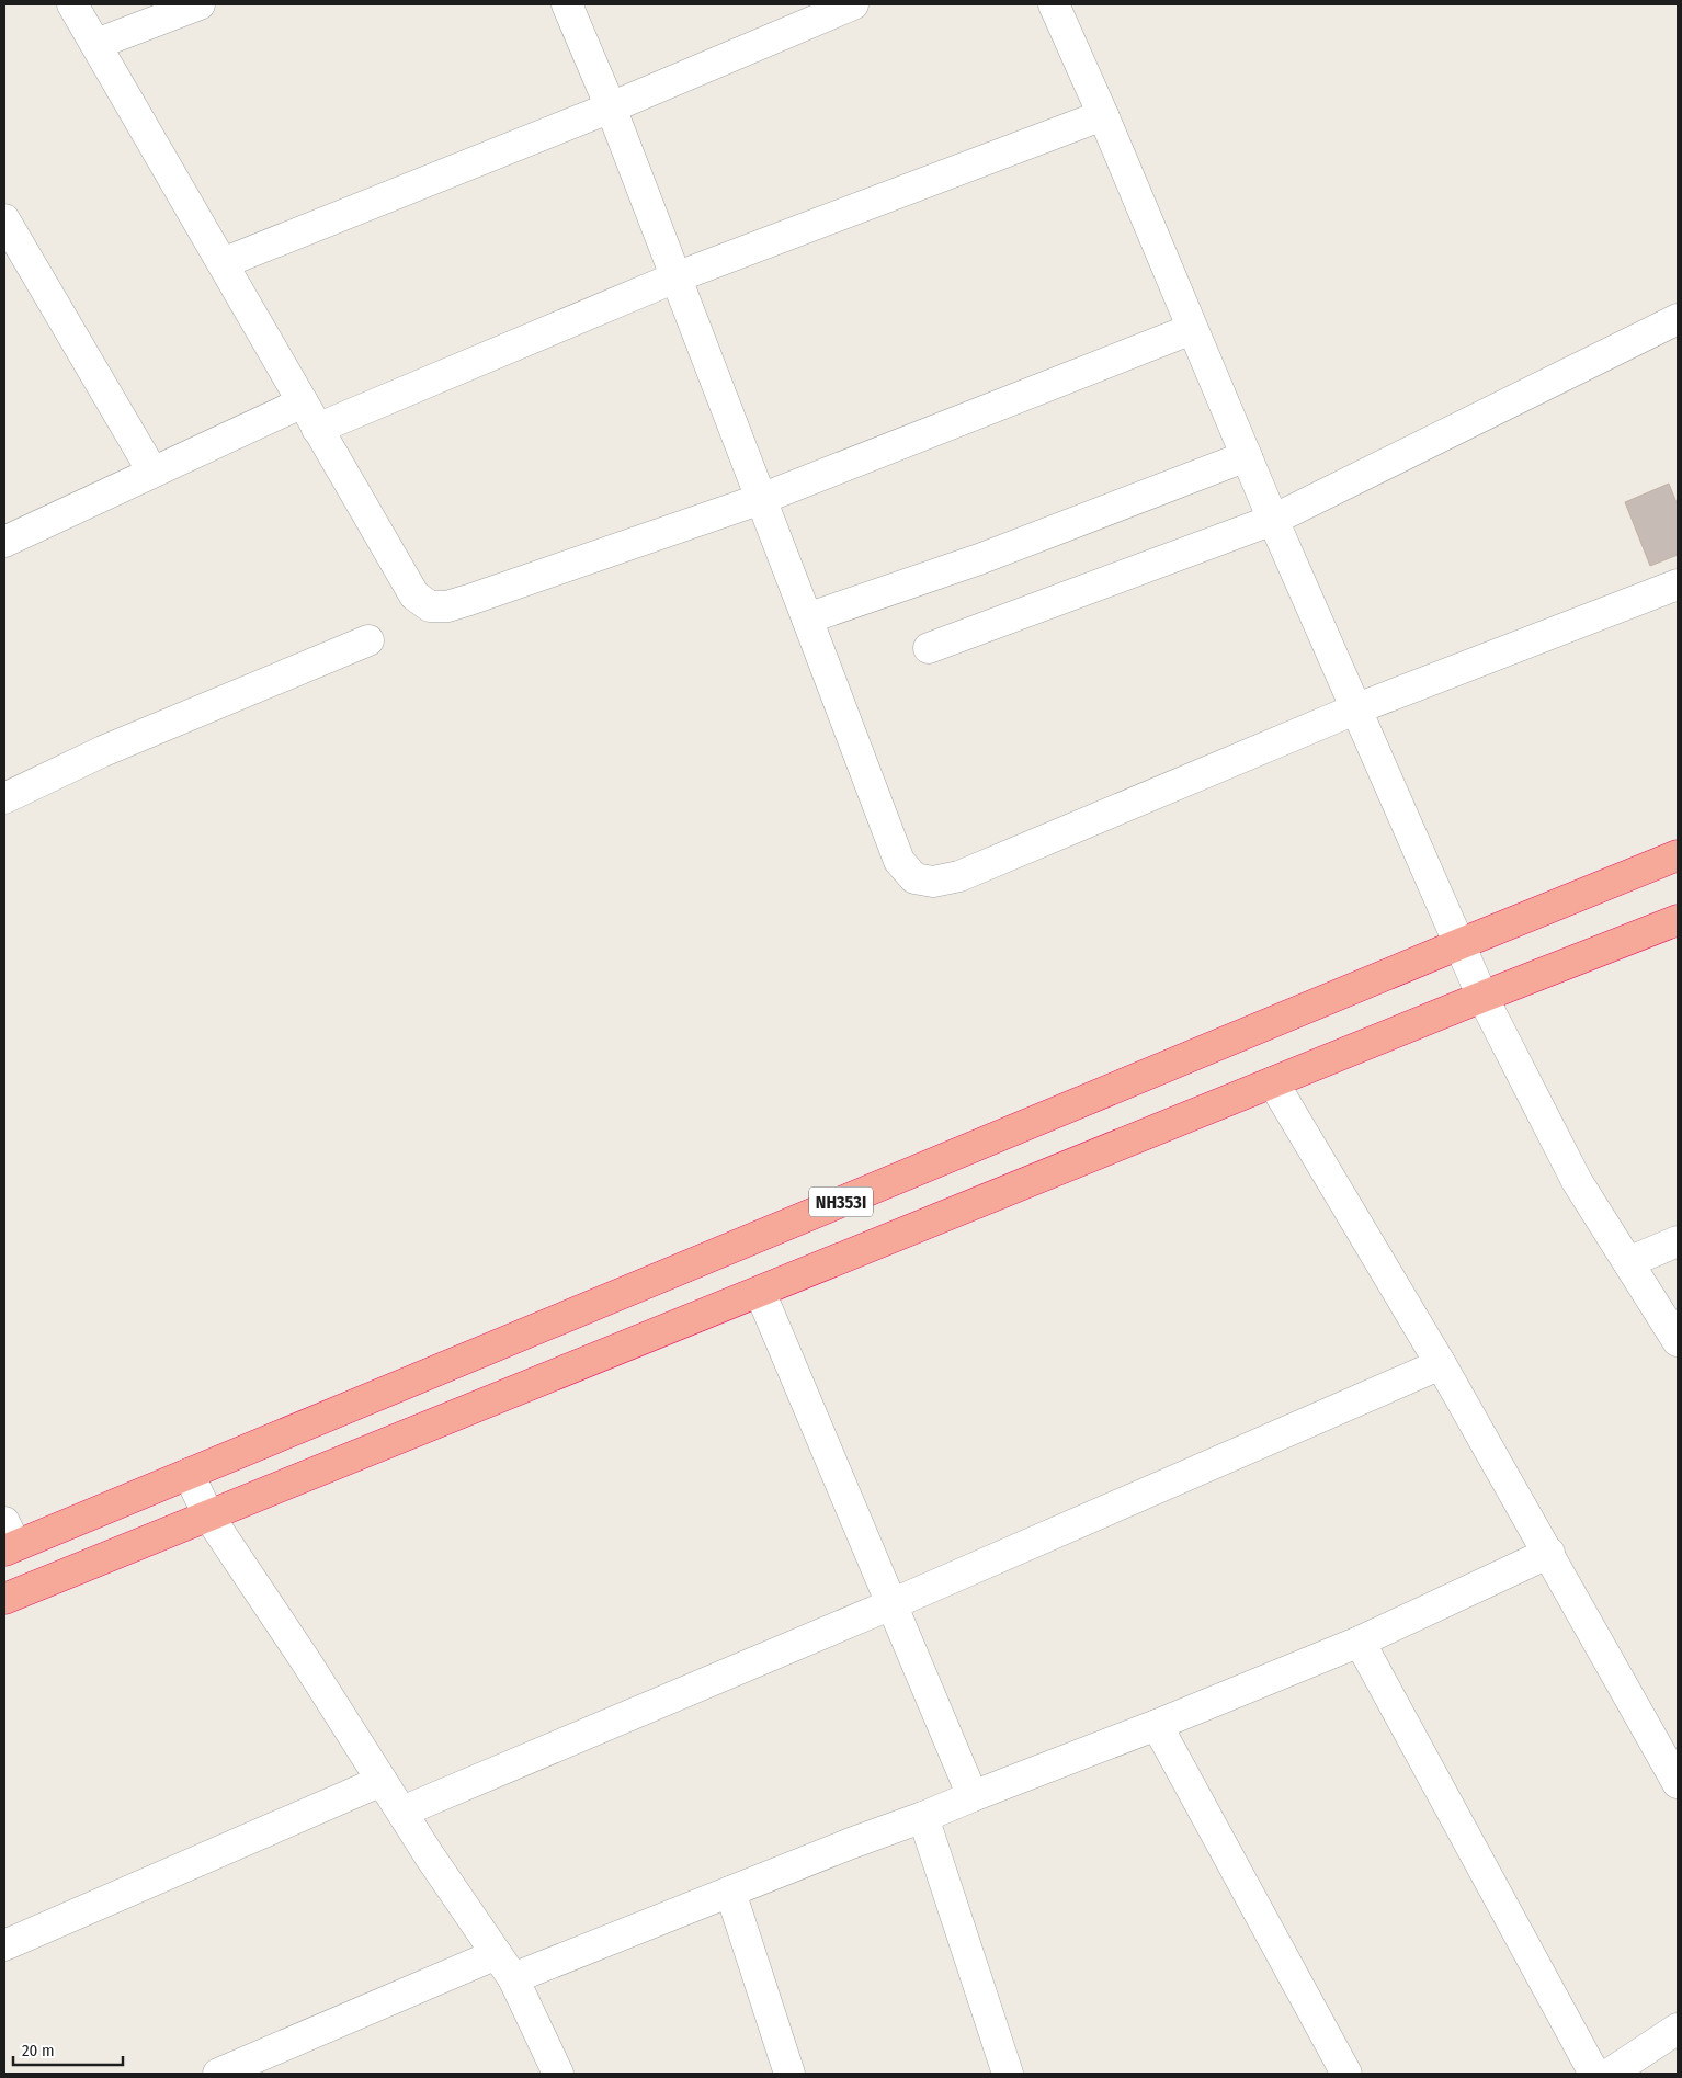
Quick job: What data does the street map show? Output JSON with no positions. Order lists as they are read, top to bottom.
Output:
{
  "streets": {
    "highway": ["NH353I"]
  },
  "scale_bar": "20 m"
}
